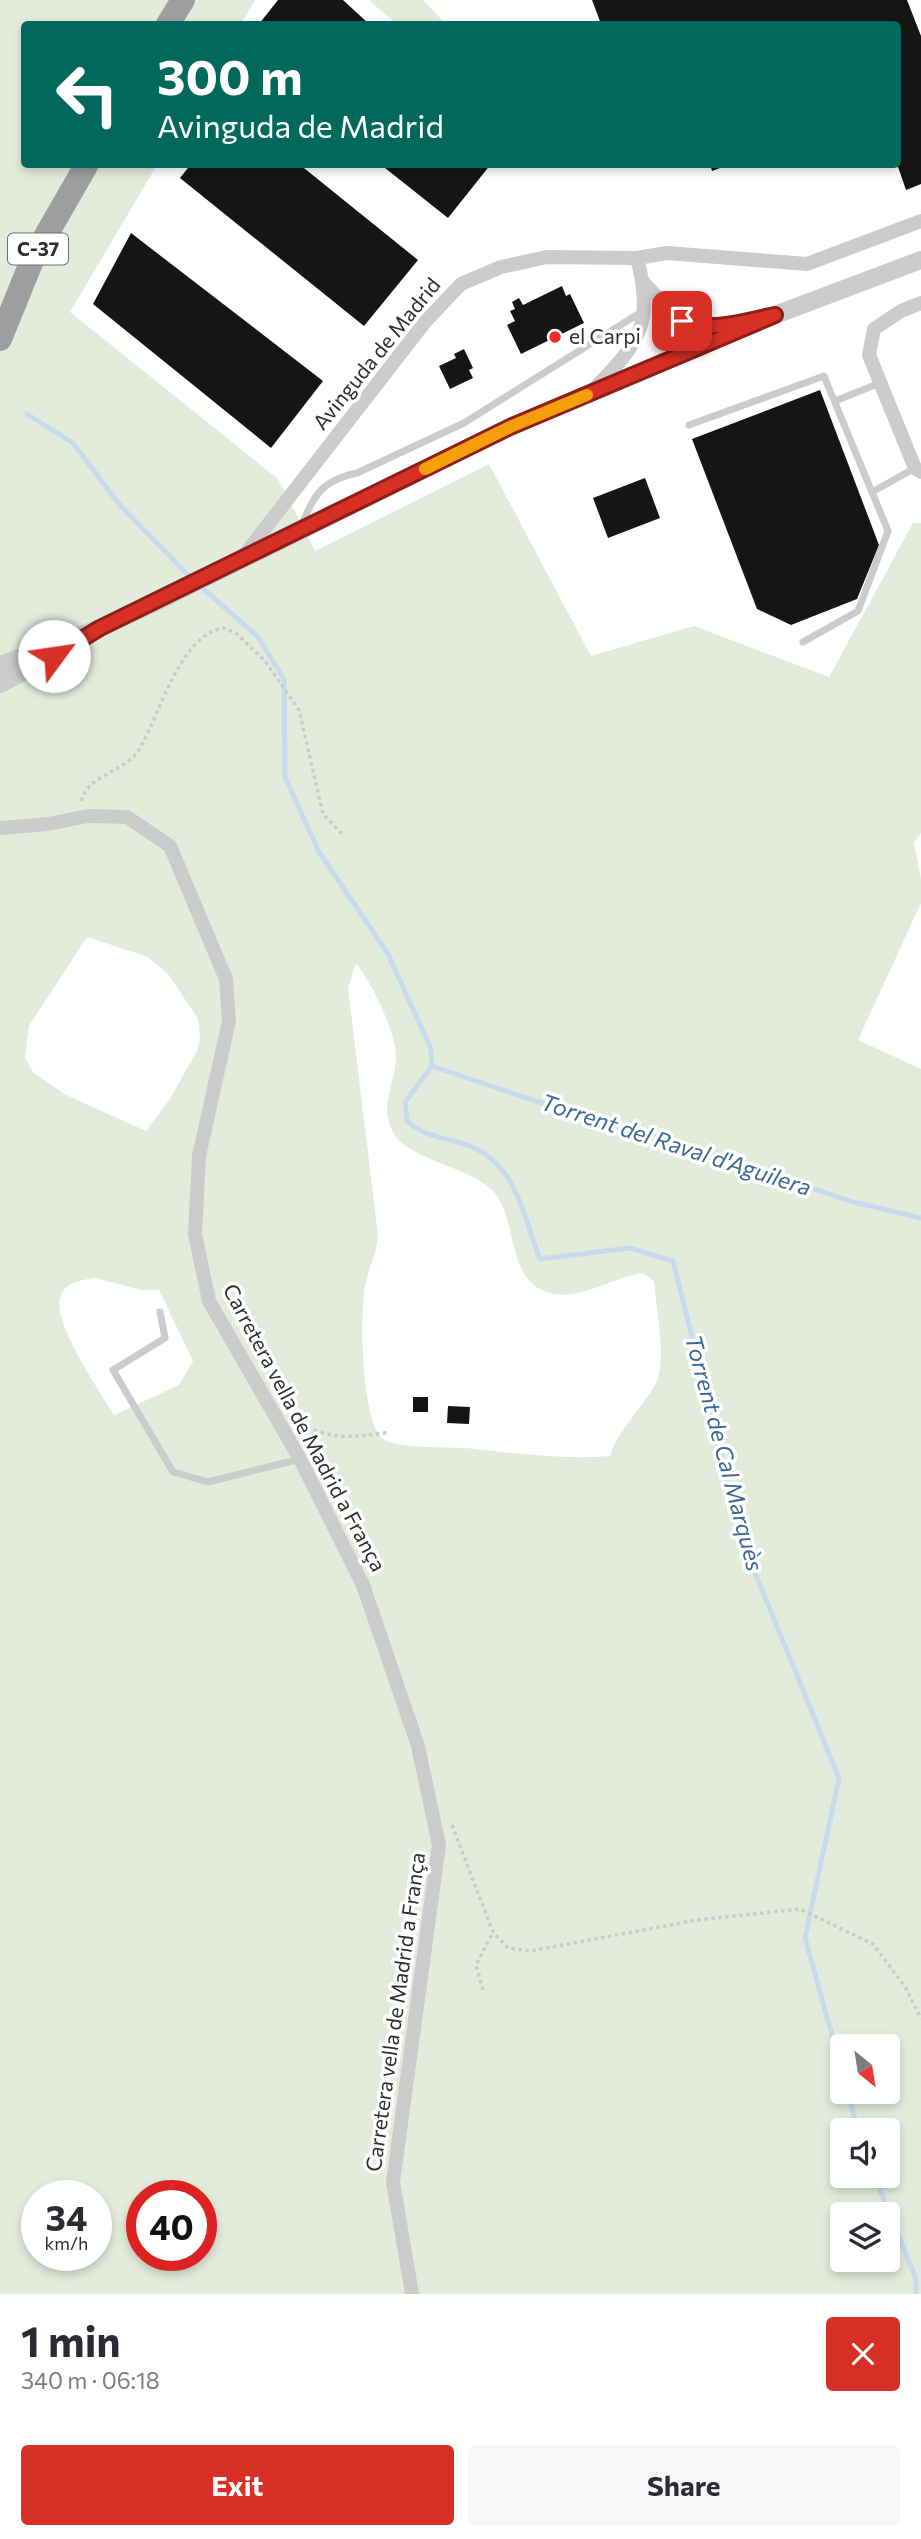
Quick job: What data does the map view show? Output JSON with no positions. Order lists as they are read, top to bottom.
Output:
{
  "streets": {
    "highway": ["C-37"],
    "street": ["Avinguda de Madrid", "Carretera vella de Madrid a França"]
  },
  "water": ["Torrent del Raval d'Aguilera", "Torrent de Cal Marquès"],
  "places": ["el Carpi"],
  "north": "bottom right",
  "page": {
    "turn": ["300 m", "Avinguda de Madrid"],
    "speed": "34 km/h",
    "limit": "40",
    "heading": ["1 min", "340 m · 06:18"],
    "buttons": ["Exit", "Share"]
  }
}
